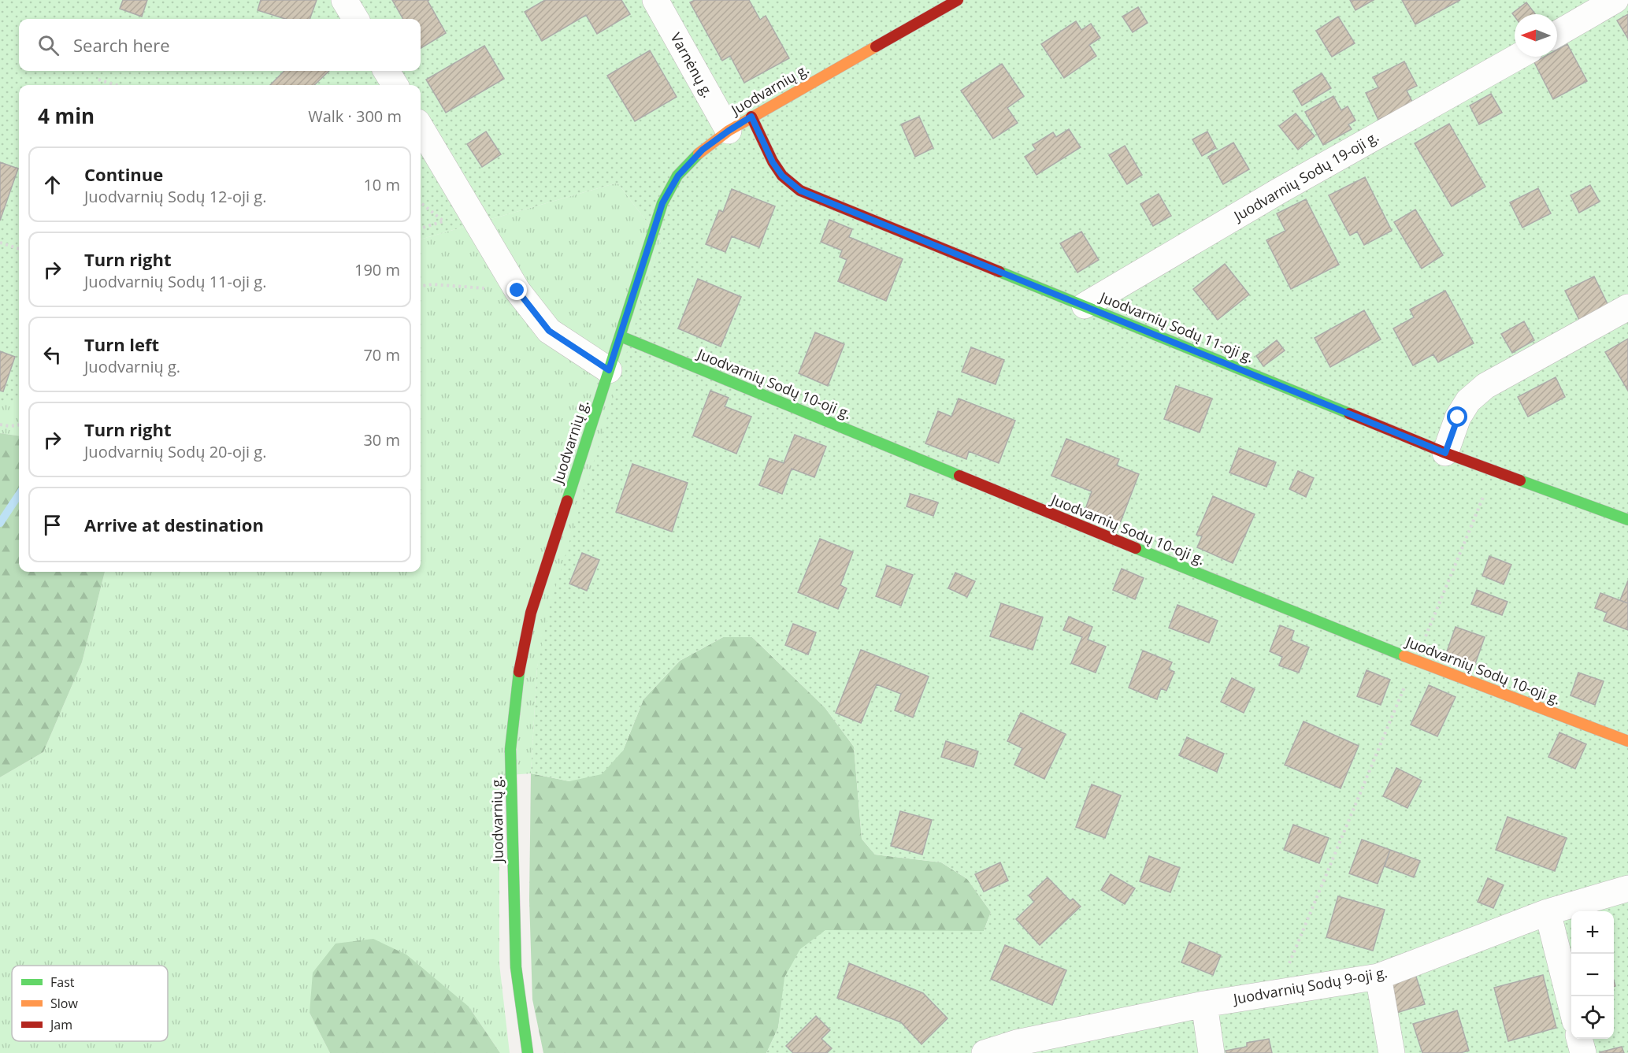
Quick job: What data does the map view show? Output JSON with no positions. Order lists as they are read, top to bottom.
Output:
{
  "streets": {
    "street": [
      "Varnėnų g.",
      "Juodvarnių g.",
      "Juodvarnių Sodų 19-oji g.",
      "Juodvarnių Sodų 11-oji g.",
      "Juodvarnių Sodų 10-oji g.",
      "Juodvarnių Sodų 9-oji g."
    ]
  },
  "crossings": [
    ["Varnėnų g.", "Juodvarnių g."],
    ["Juodvarnių g.", "Juodvarnių Sodų 11-oji g."],
    ["Juodvarnių g.", "Juodvarnių Sodų 10-oji g."],
    ["Juodvarnių Sodų 19-oji g.", "Juodvarnių Sodų 11-oji g."]
  ],
  "legend": ["Fast", "Slow", "Jam"],
  "north": "left",
  "page": {
    "search": "Search here",
    "heading": ["4 min", "Walk · 300 m"],
    "list": [
      ["Continue", "Juodvarnių Sodų 12-oji g.", "10 m"],
      ["Turn right", "Juodvarnių Sodų 11-oji g.", "190 m"],
      ["Turn left", "Juodvarnių g.", "70 m"],
      ["Turn right", "Juodvarnių Sodų 20-oji g.", "30 m"],
      "Arrive at destination"
    ],
    "map_buttons": ["+", "−"]
  }
}
